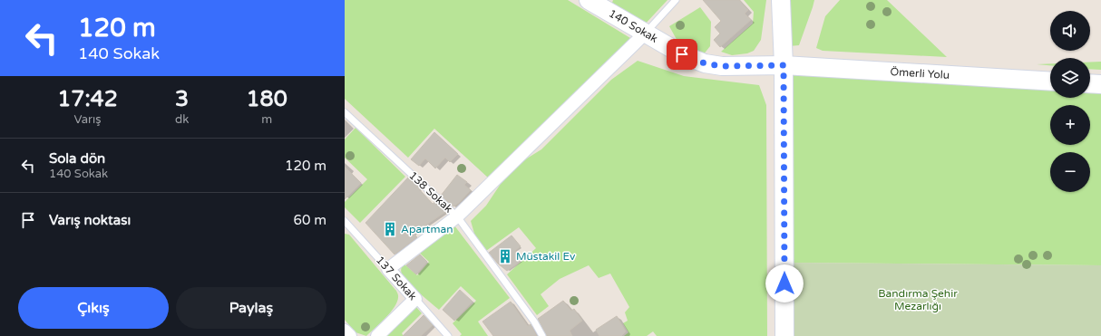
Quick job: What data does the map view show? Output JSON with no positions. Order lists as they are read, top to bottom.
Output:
{
  "streets": {
    "main road": ["140 Sokak", "Ömerli Yolu"],
    "street": ["137 Sokak"],
    "lane": ["138 Sokak"]
  },
  "crossings": [
    ["140 Sokak", "Ömerli Yolu"]
  ],
  "parks": ["Bandırma Şehir Mezarlığı"],
  "places": {
    "building": ["Apartman", "Müstakil Ev"]
  },
  "page": {
    "turn": ["120 m", "140 Sokak"],
    "map_buttons": ["+", "−"],
    "eta": [
      "17:42",
      "Varış",
      "3",
      "dk",
      "180",
      "m"
    ],
    "list": [
      {
        "name": "Sola dön",
        "note": "140 Sokak",
        "value": "120 m"
      },
      {
        "name": "Varış noktası",
        "value": "60 m"
      }
    ],
    "buttons": ["Çıkış", "Paylaş"]
  }
}
